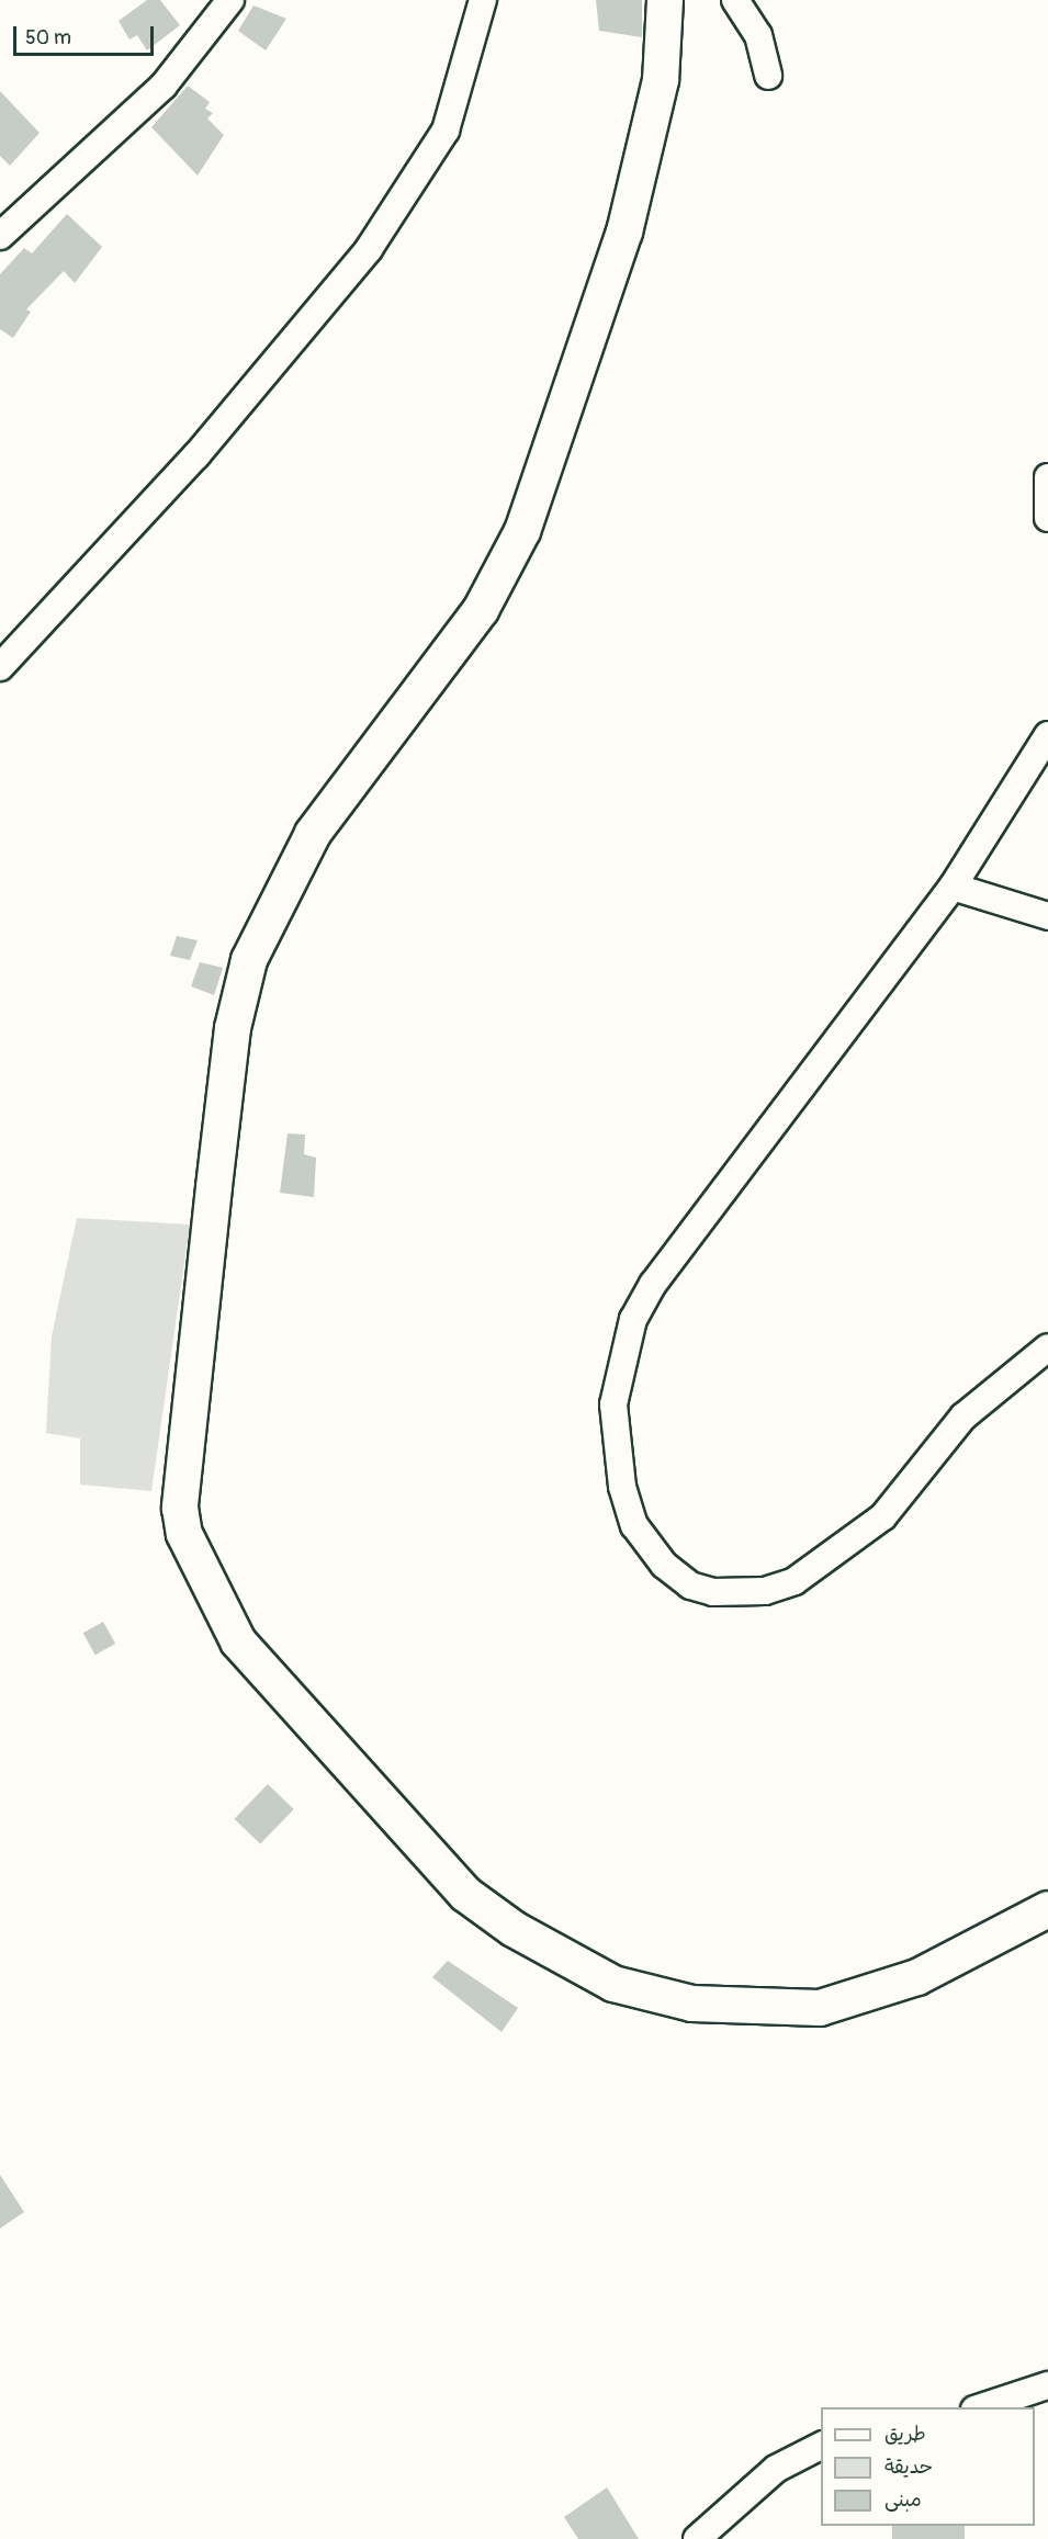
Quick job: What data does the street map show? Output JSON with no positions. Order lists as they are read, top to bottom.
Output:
{
  "legend": ["طريق", "حديقة", "مبنى"],
  "scale_bar": "50 m"
}
